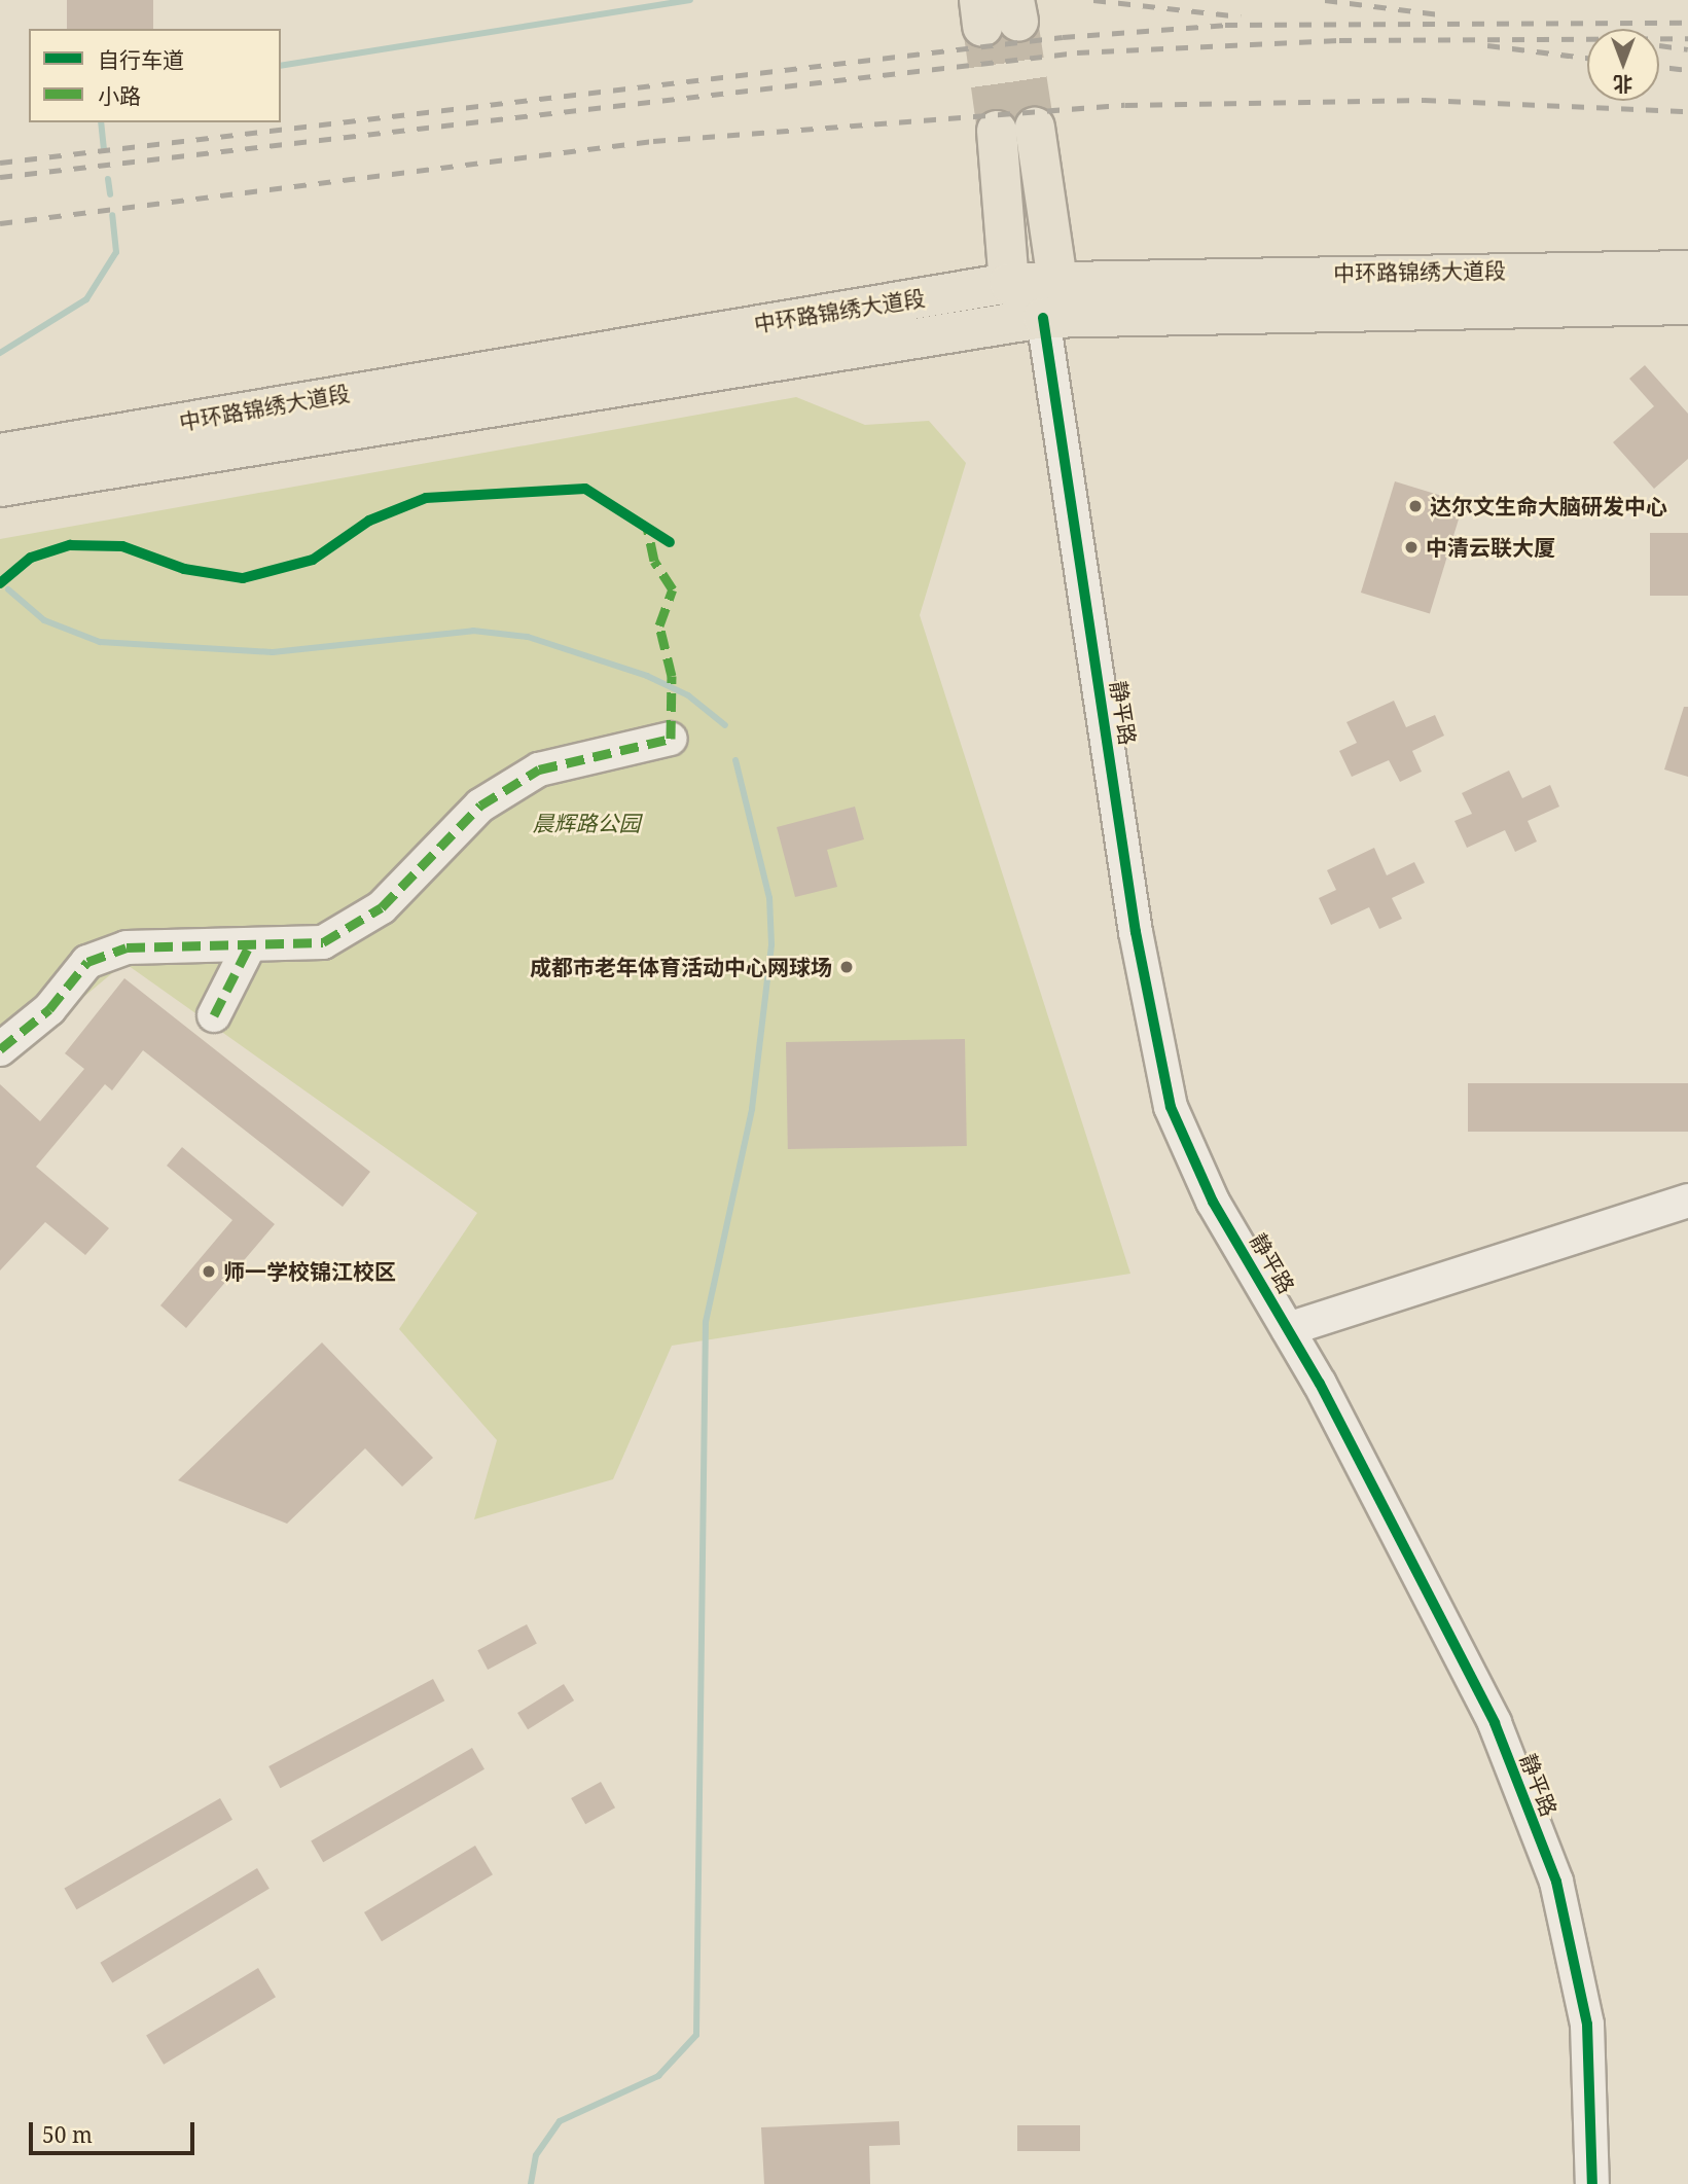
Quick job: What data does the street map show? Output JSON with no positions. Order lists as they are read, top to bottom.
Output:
{
  "streets": {
    "main road": ["中环路锦绣大道段"],
    "street": ["静平路"]
  },
  "crossings": [
    ["中环路锦绣大道段", "静平路"]
  ],
  "parks": ["晨辉路公园"],
  "places": [
    "达尔文生命大脑研发中心",
    "中清云联大厦",
    "成都市老年体育活动中心网球场",
    "师一学校锦江校区"
  ],
  "legend": ["自行车道", "小路"],
  "scale_bar": "50 m",
  "north": "bottom"
}
